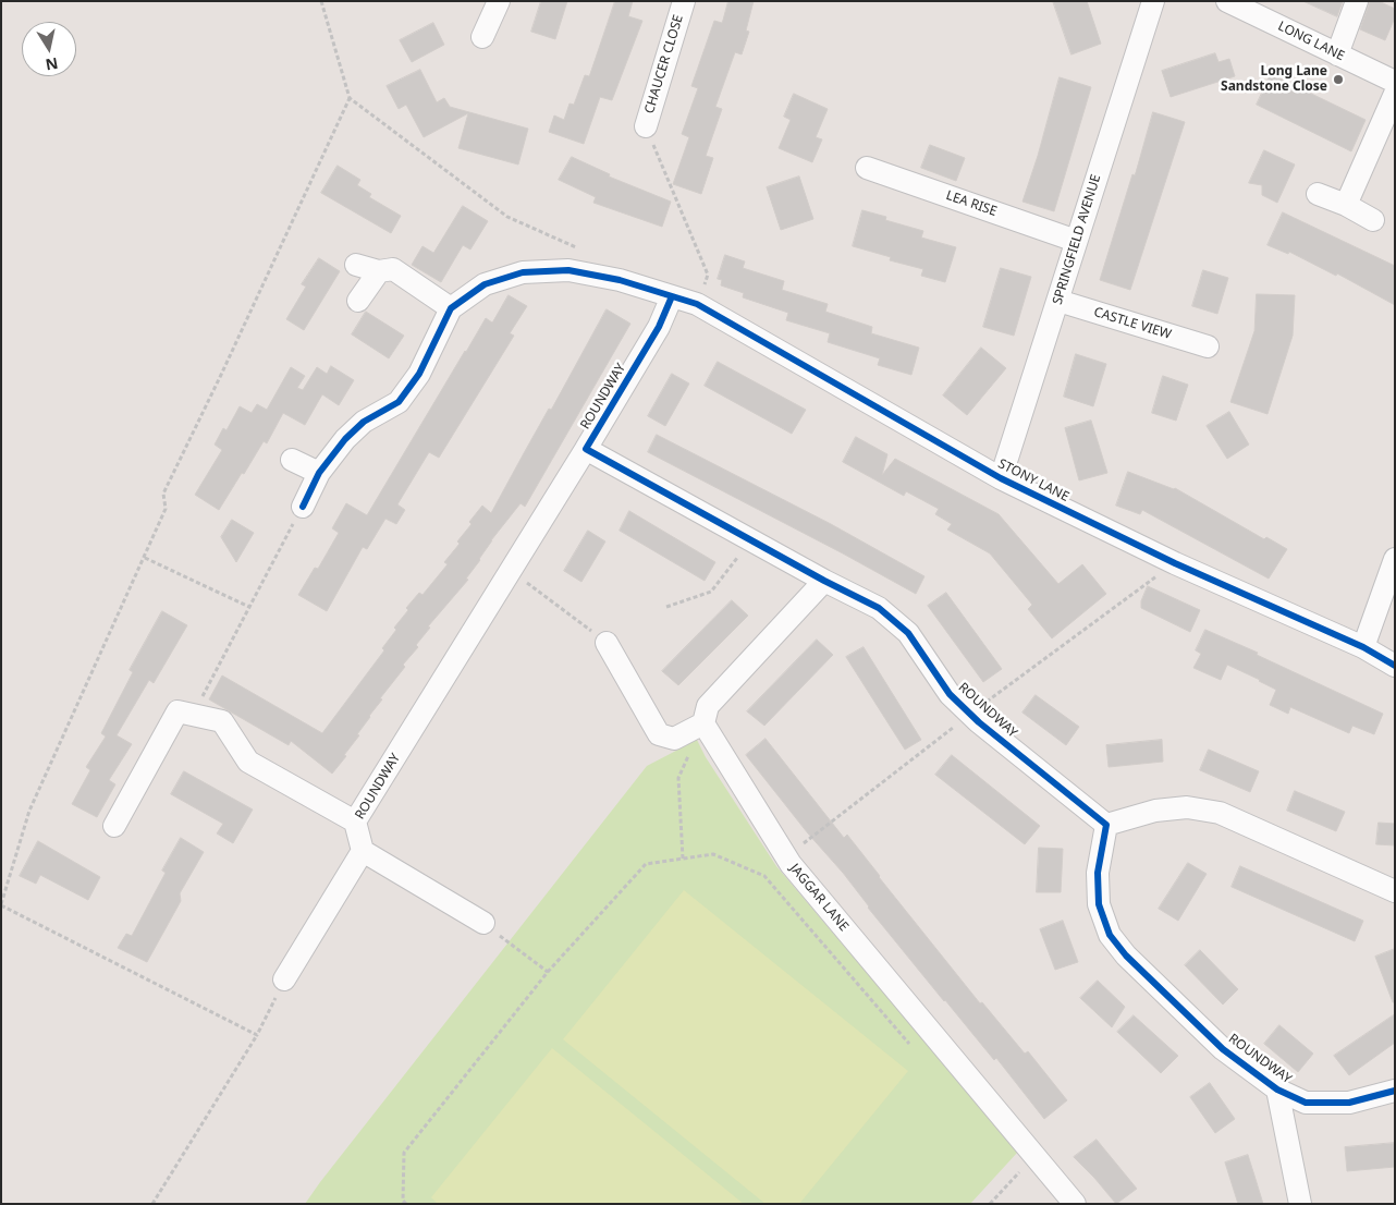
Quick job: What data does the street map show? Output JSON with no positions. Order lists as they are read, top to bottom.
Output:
{
  "streets": {
    "street": [
      "LONG LANE",
      "CHAUCER CLOSE",
      "LEA RISE",
      "SPRINGFIELD AVENUE",
      "CASTLE VIEW",
      "ROUNDWAY",
      "STONY LANE",
      "JAGGAR LANE"
    ]
  },
  "crossings": [
    ["LEA RISE", "SPRINGFIELD AVENUE"],
    ["SPRINGFIELD AVENUE", "CASTLE VIEW"],
    ["SPRINGFIELD AVENUE", "STONY LANE"],
    ["ROUNDWAY", "STONY LANE"]
  ],
  "places": ["Long Lane Sandstone Close"],
  "north": "bottom"
}
